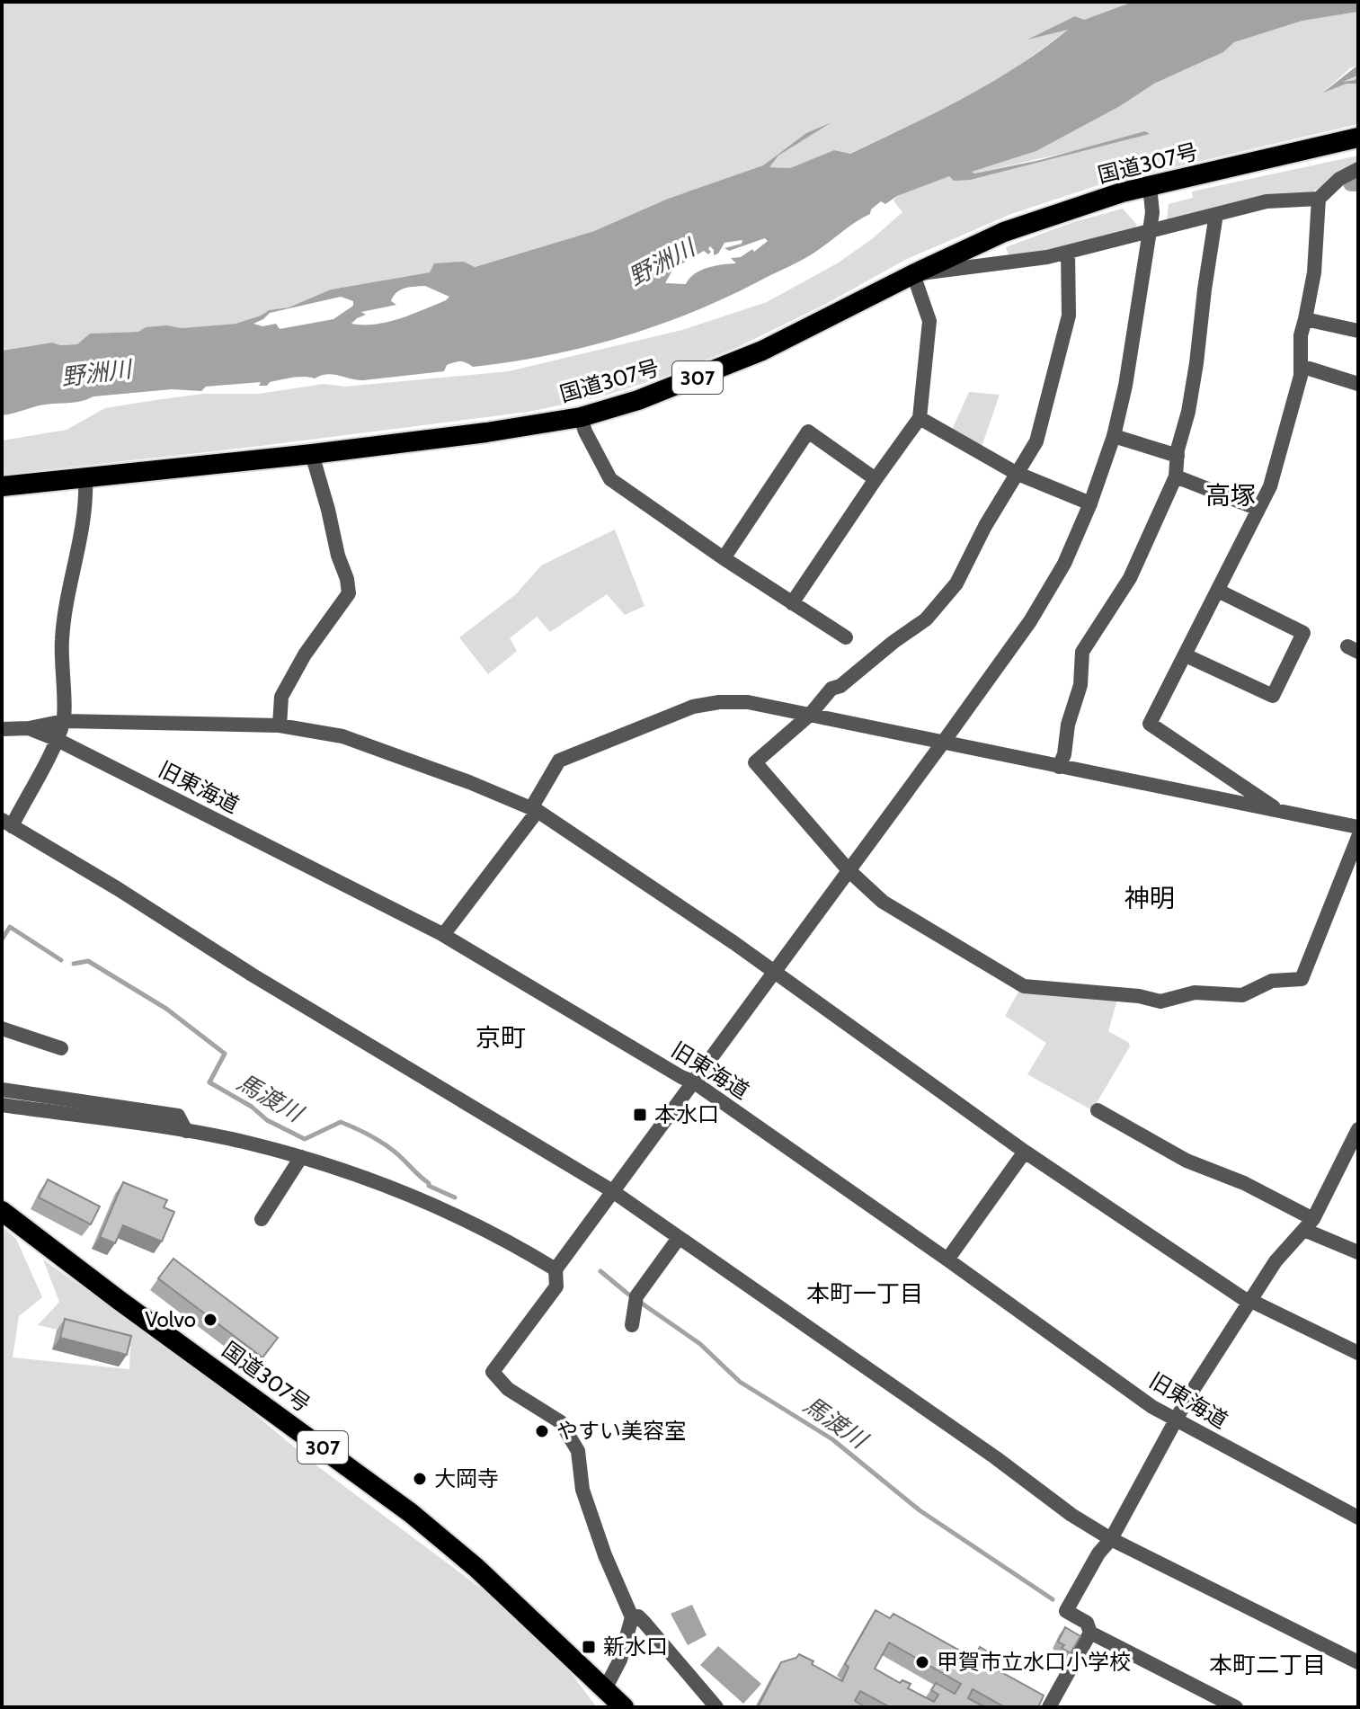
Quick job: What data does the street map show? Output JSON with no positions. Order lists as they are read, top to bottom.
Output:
{
  "streets": {
    "highway": ["国道307号", "307"],
    "street": ["旧東海道"]
  },
  "districts": [
    "高塚",
    "神明",
    "京町",
    "本町一丁目",
    "本町二丁目"
  ],
  "water": ["野洲川", "馬渡川"],
  "places": {
    "transit": ["本水口", "新水口"],
    "other": [
      "Volvo",
      "やすい美容室",
      "大岡寺",
      "甲賀市立水口小学校"
    ]
  }
}
